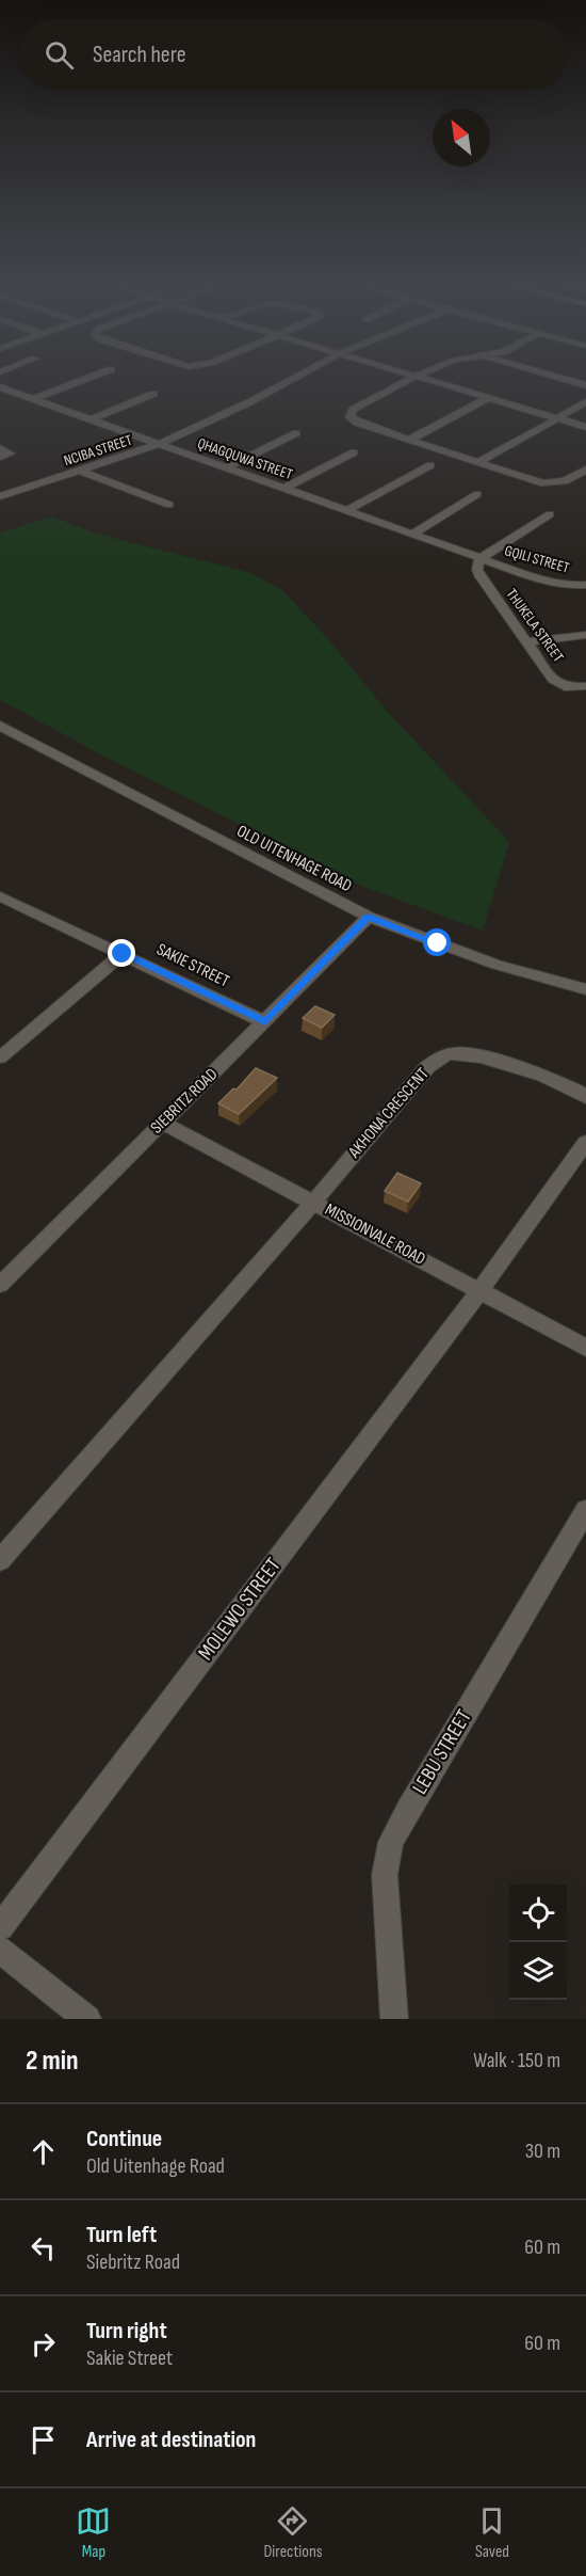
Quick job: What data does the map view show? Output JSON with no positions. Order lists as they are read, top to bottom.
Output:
{
  "streets": {
    "street": [
      "NCIBA STREET",
      "QHAGQUWA STREET",
      "GQILI STREET",
      "THUKELA STREET",
      "OLD UITENHAGE ROAD",
      "SAKIE STREET",
      "SIEBRITZ ROAD",
      "AKHONA CRESCENT",
      "MISSIONVALE ROAD",
      "MOLEWO STREET",
      "LEBU STREET"
    ]
  },
  "crossings": [
    ["NCIBA STREET", "QHAGQUWA STREET"],
    ["QHAGQUWA STREET", "GQILI STREET"],
    ["QHAGQUWA STREET", "THUKELA STREET"],
    ["GQILI STREET", "THUKELA STREET"],
    ["OLD UITENHAGE ROAD", "SIEBRITZ ROAD"],
    ["SAKIE STREET", "SIEBRITZ ROAD"],
    ["SIEBRITZ ROAD", "MISSIONVALE ROAD"],
    ["AKHONA CRESCENT", "MISSIONVALE ROAD"],
    ["MISSIONVALE ROAD", "MOLEWO STREET"]
  ],
  "north": "top left",
  "page": {
    "search": "Search here",
    "heading": ["2 min", "Walk · 150 m"],
    "list": [
      ["Continue", "Old Uitenhage Road", "30 m"],
      ["Turn left", "Siebritz Road", "60 m"],
      ["Turn right", "Sakie Street", "60 m"],
      "Arrive at destination"
    ],
    "nav": ["Map", "Directions", "Saved"]
  }
}
